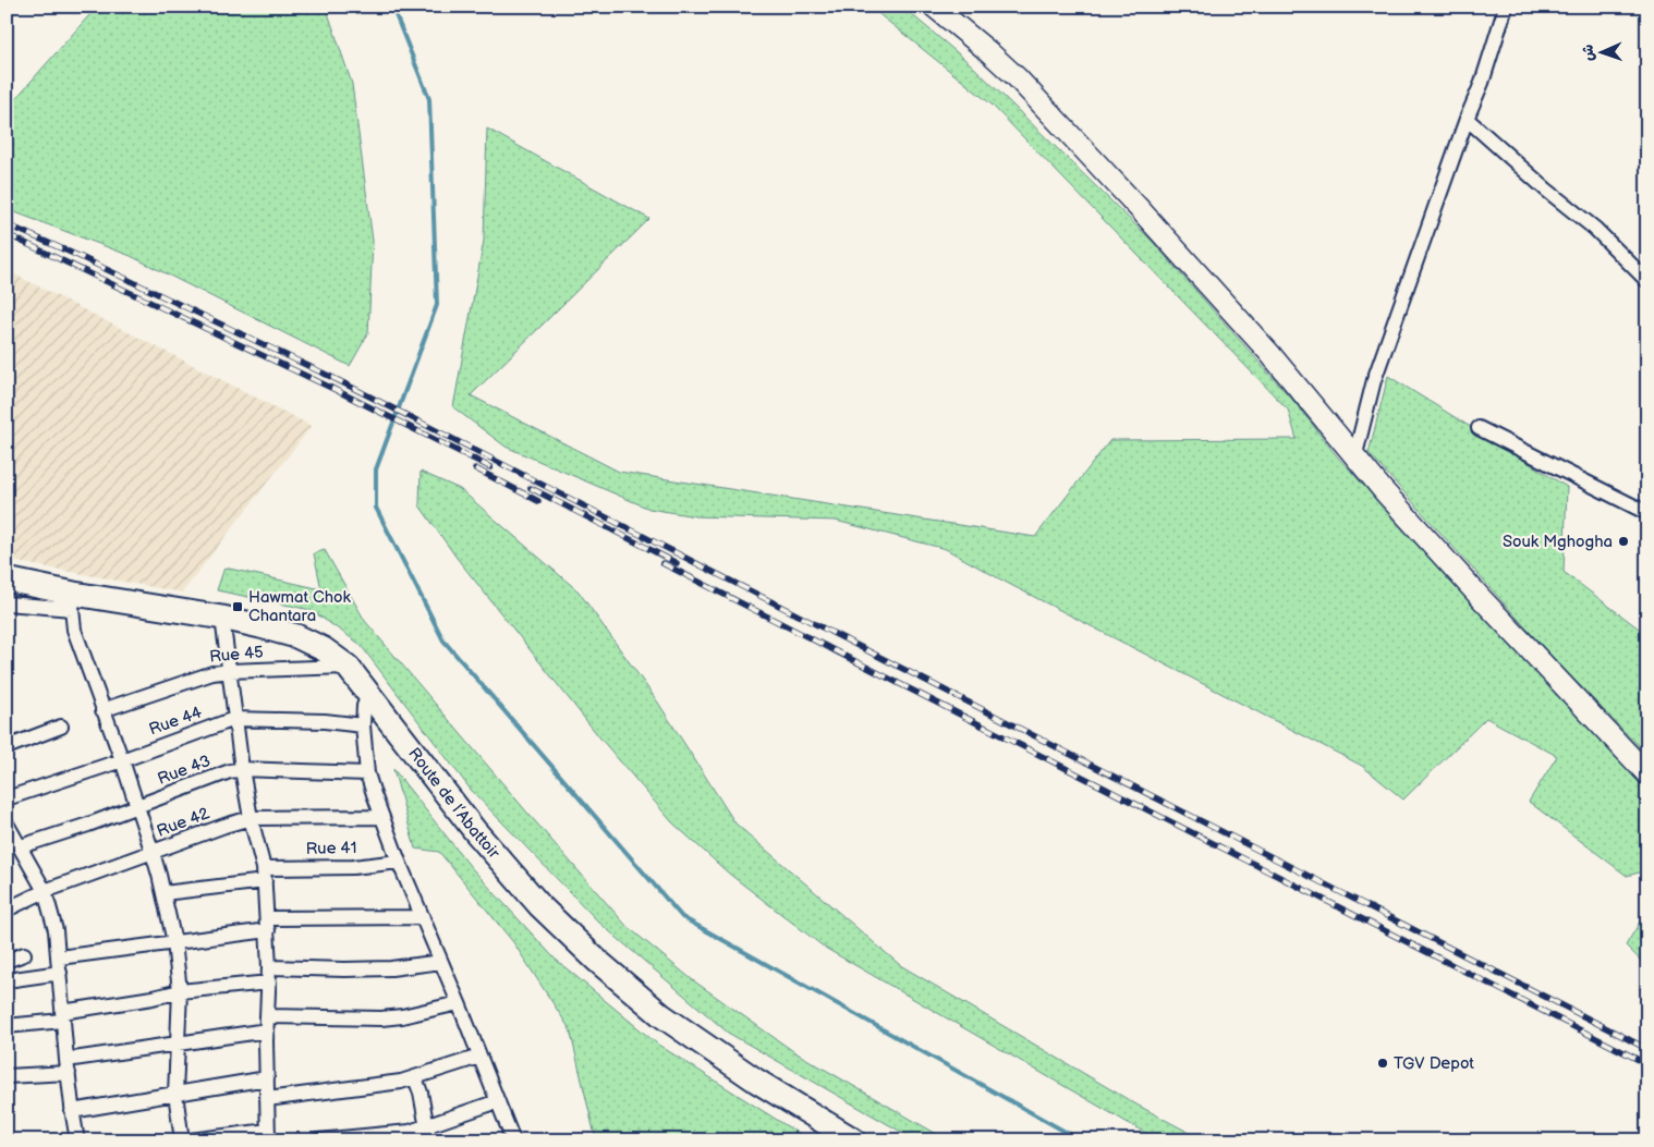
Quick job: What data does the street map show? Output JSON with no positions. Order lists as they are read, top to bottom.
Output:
{
  "streets": {
    "main road": ["Route de l’Abattoir"],
    "street": [
      "Rue 45",
      "Rue 44",
      "Rue 43",
      "Rue 42",
      "Rue 41"
    ]
  },
  "crossings": [
    ["Rue 45", "Route de l’Abattoir"]
  ],
  "places": {
    "other": ["Souk Mghogha", "TGV Depot"],
    "transit": ["Hawmat Chok Chantara"]
  },
  "north": "left"
}
